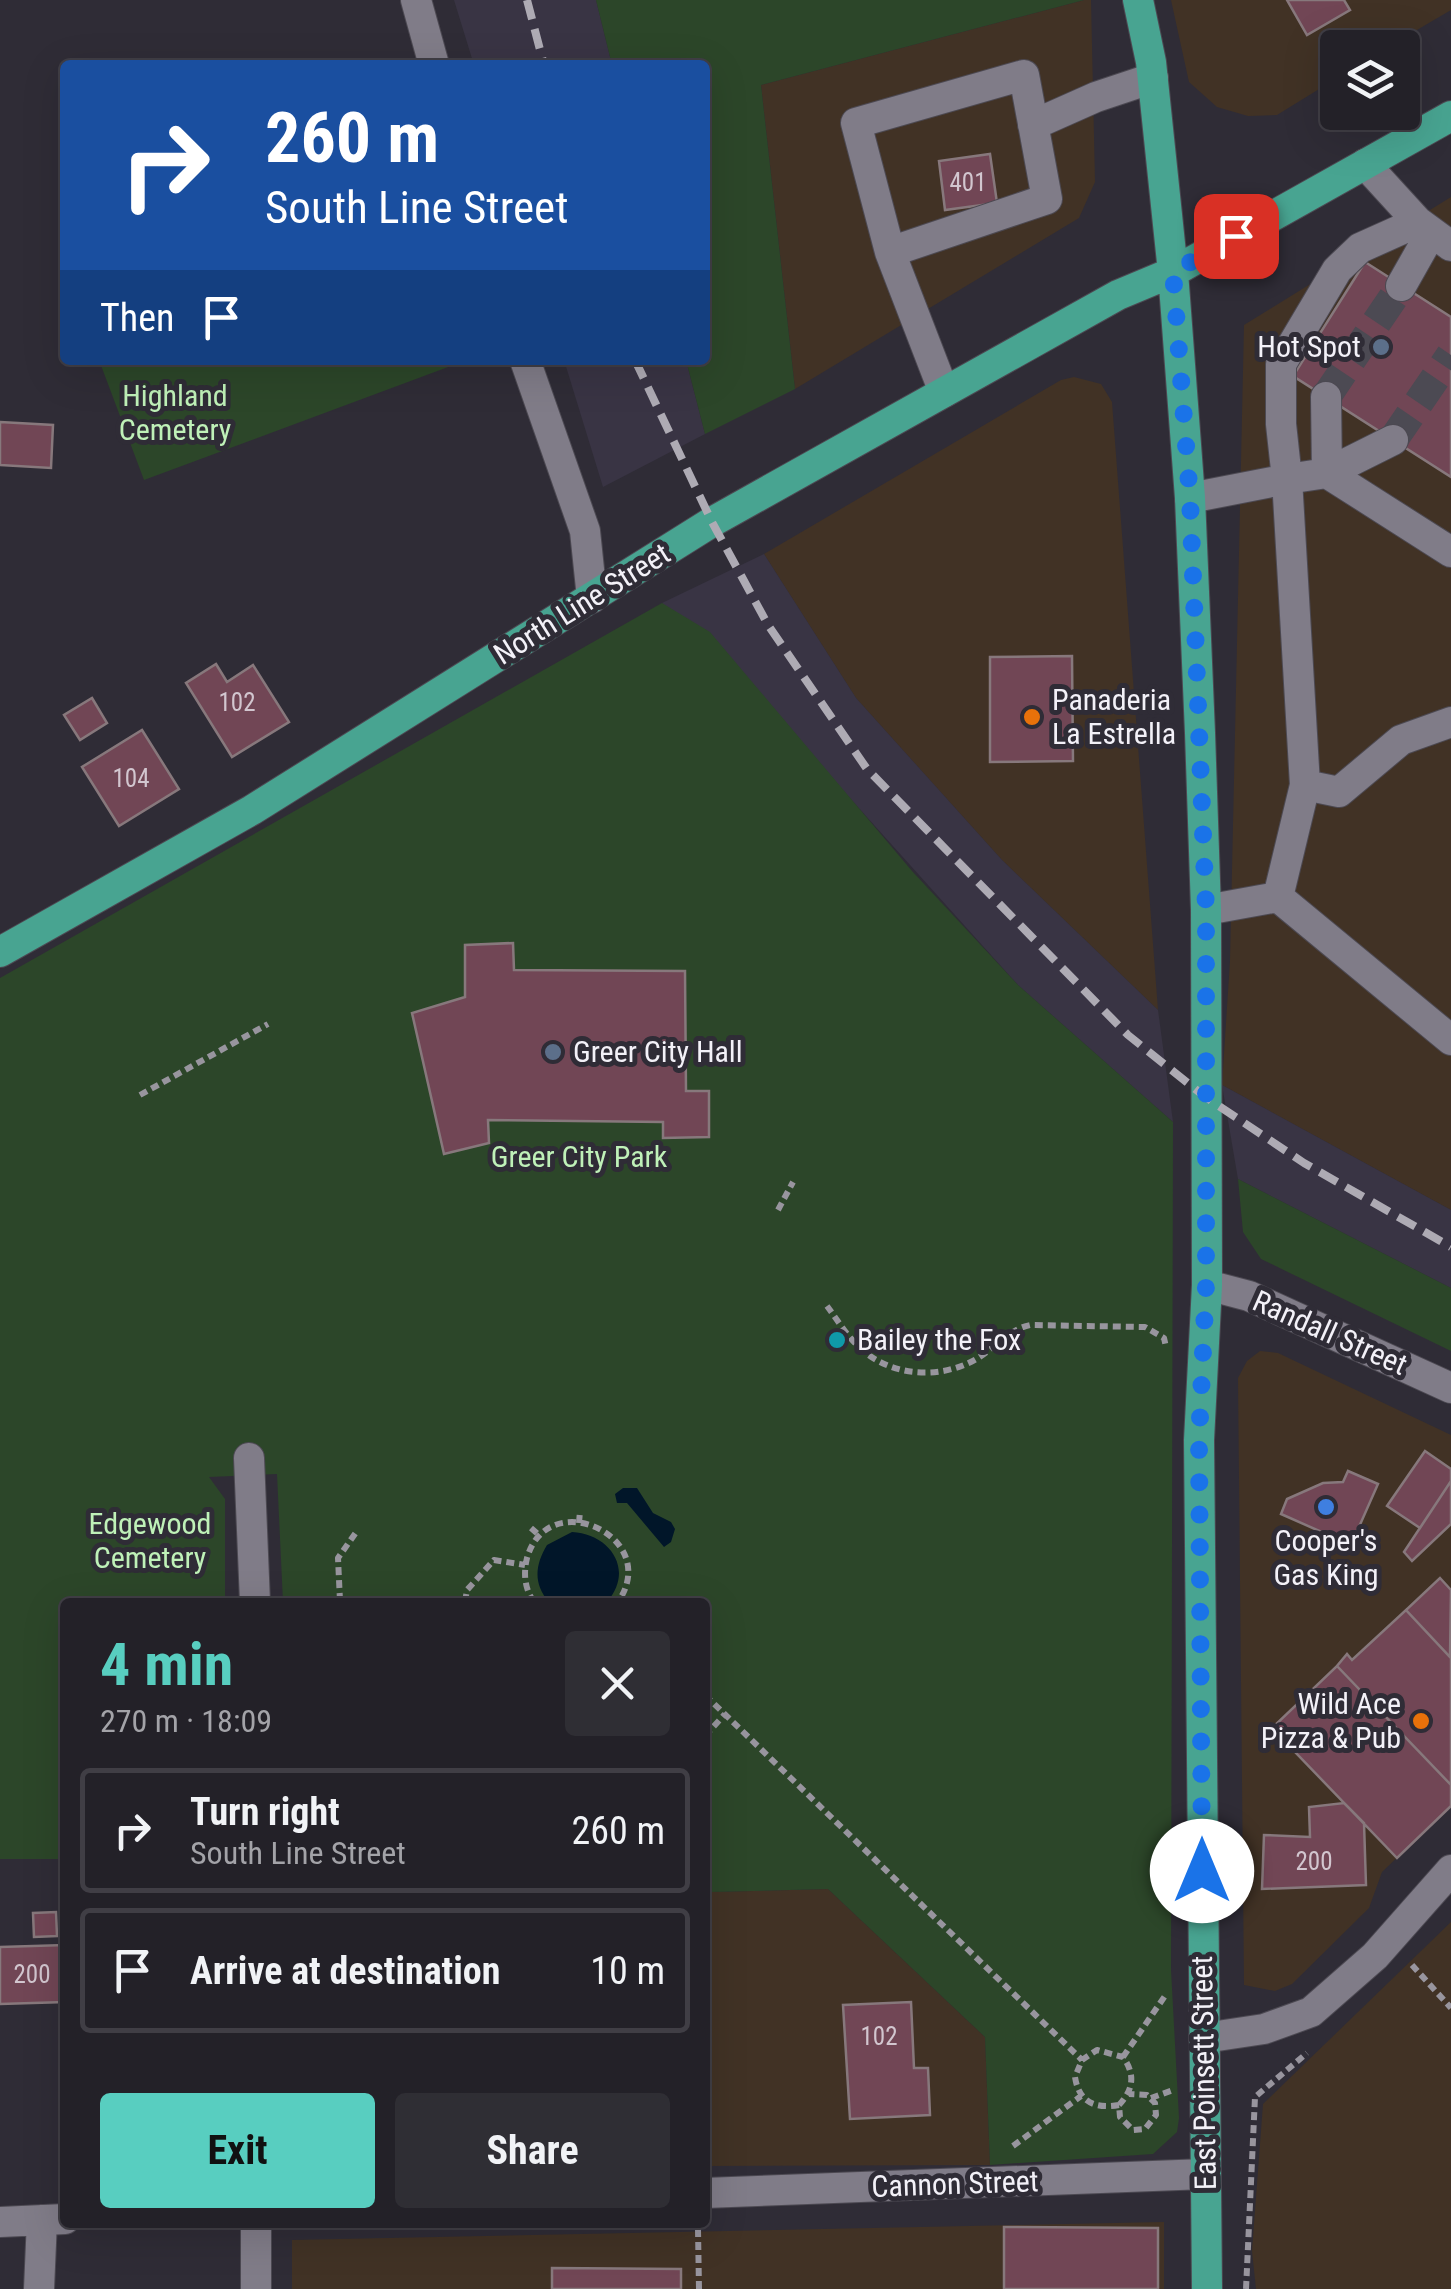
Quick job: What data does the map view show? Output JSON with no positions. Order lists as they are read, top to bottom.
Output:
{
  "streets": {
    "main road": ["North Line Street", "East Poinsett Street"],
    "street": ["Randall Street", "Cannon Street"]
  },
  "crossings": [
    ["North Line Street", "East Poinsett Street"],
    ["Randall Street", "East Poinsett Street"],
    ["East Poinsett Street", "Cannon Street"]
  ],
  "parks": ["Highland Cemetery", "Greer City Park", "Edgewood Cemetery"],
  "places": [
    "Hot Spot",
    "Panaderia La Estrella",
    "Greer City Hall",
    "Bailey the Fox",
    "Cooper's Gas King",
    "Wild Ace Pizza & Pub"
  ],
  "house_numbers": [
    "401",
    "102",
    "104",
    "200",
    "200",
    "102"
  ],
  "page": {
    "turn": ["260 m", "South Line Street"],
    "then": "Then",
    "heading": ["4 min", "270 m · 18:09"],
    "list": [
      {
        "name": "Turn right",
        "note": "South Line Street",
        "value": "260 m"
      },
      {
        "name": "Arrive at destination",
        "value": "10 m"
      }
    ],
    "buttons": ["Exit", "Share"]
  }
}
